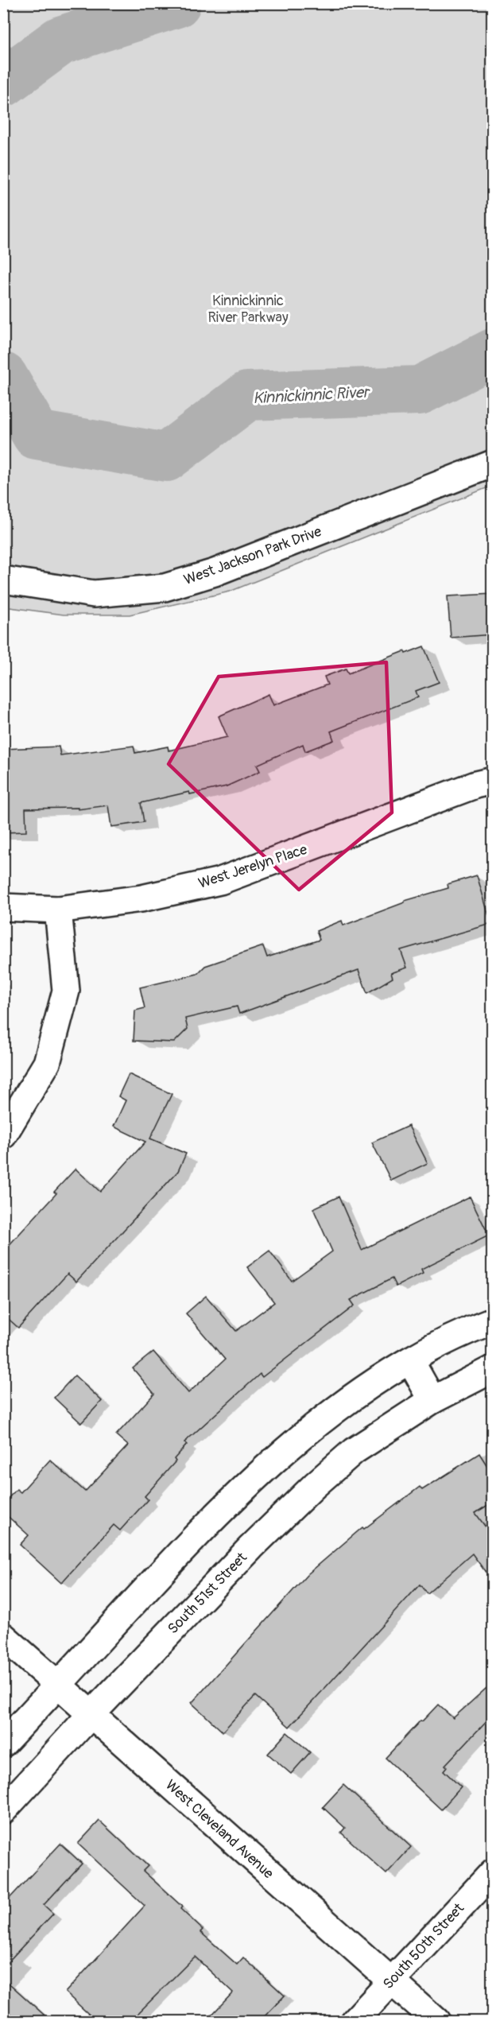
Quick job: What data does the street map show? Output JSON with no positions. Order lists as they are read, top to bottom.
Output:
{
  "streets": {
    "street": [
      "West Jackson Park Drive",
      "West Jerelyn Place",
      "South 51st Street",
      "West Cleveland Avenue",
      "South 50th Street"
    ]
  },
  "crossings": [
    ["South 51st Street", "West Cleveland Avenue"],
    ["West Cleveland Avenue", "South 50th Street"]
  ],
  "water": ["Kinnickinnic River"],
  "parks": ["Kinnickinnic River Parkway"]
}
